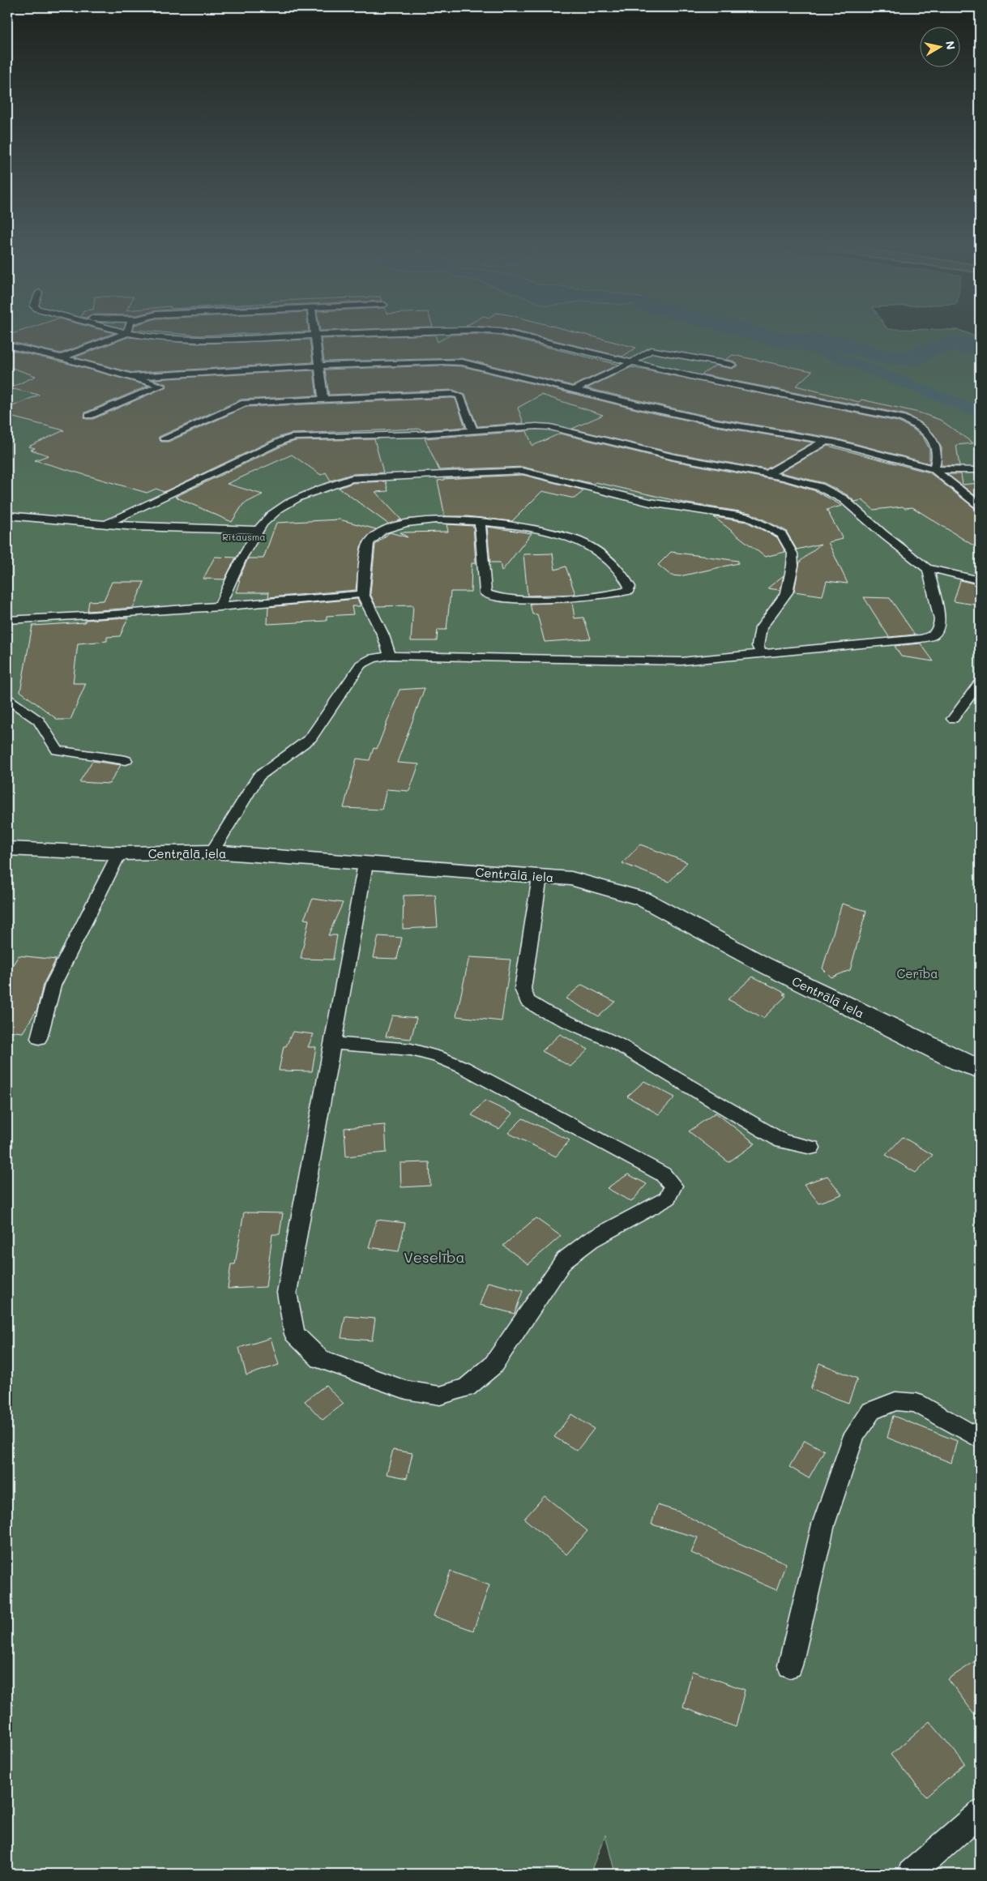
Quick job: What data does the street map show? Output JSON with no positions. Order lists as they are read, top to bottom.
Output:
{
  "streets": {
    "street": ["Centrālā iela"]
  },
  "parks": ["Rītausma", "Cerība", "Veselība"],
  "north": "right"
}
